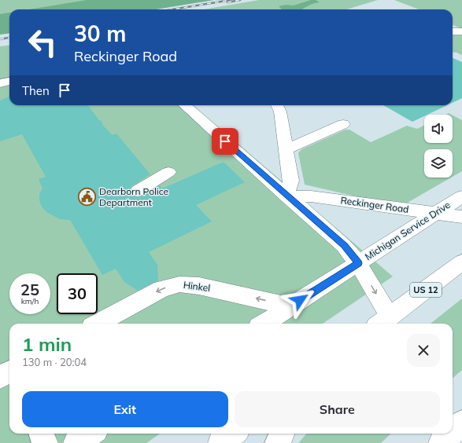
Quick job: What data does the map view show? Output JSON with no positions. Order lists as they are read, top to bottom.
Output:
{
  "streets": {
    "street": [
      "Reckinger Road",
      "Michigan Service Drive",
      "Hinkel",
      "US 12"
    ]
  },
  "crossings": [
    ["Reckinger Road", "Michigan Service Drive"],
    ["Michigan Service Drive", "Hinkel"]
  ],
  "one_way": ["Hinkel"],
  "places": {
    "public building": ["Dearborn Police Department"]
  },
  "page": {
    "turn": ["30 m", "Reckinger Road"],
    "then": "Then",
    "speed": "25 km/h",
    "limit": "30",
    "heading": ["1 min", "130 m · 20:04"],
    "buttons": ["Exit", "Share"]
  }
}
